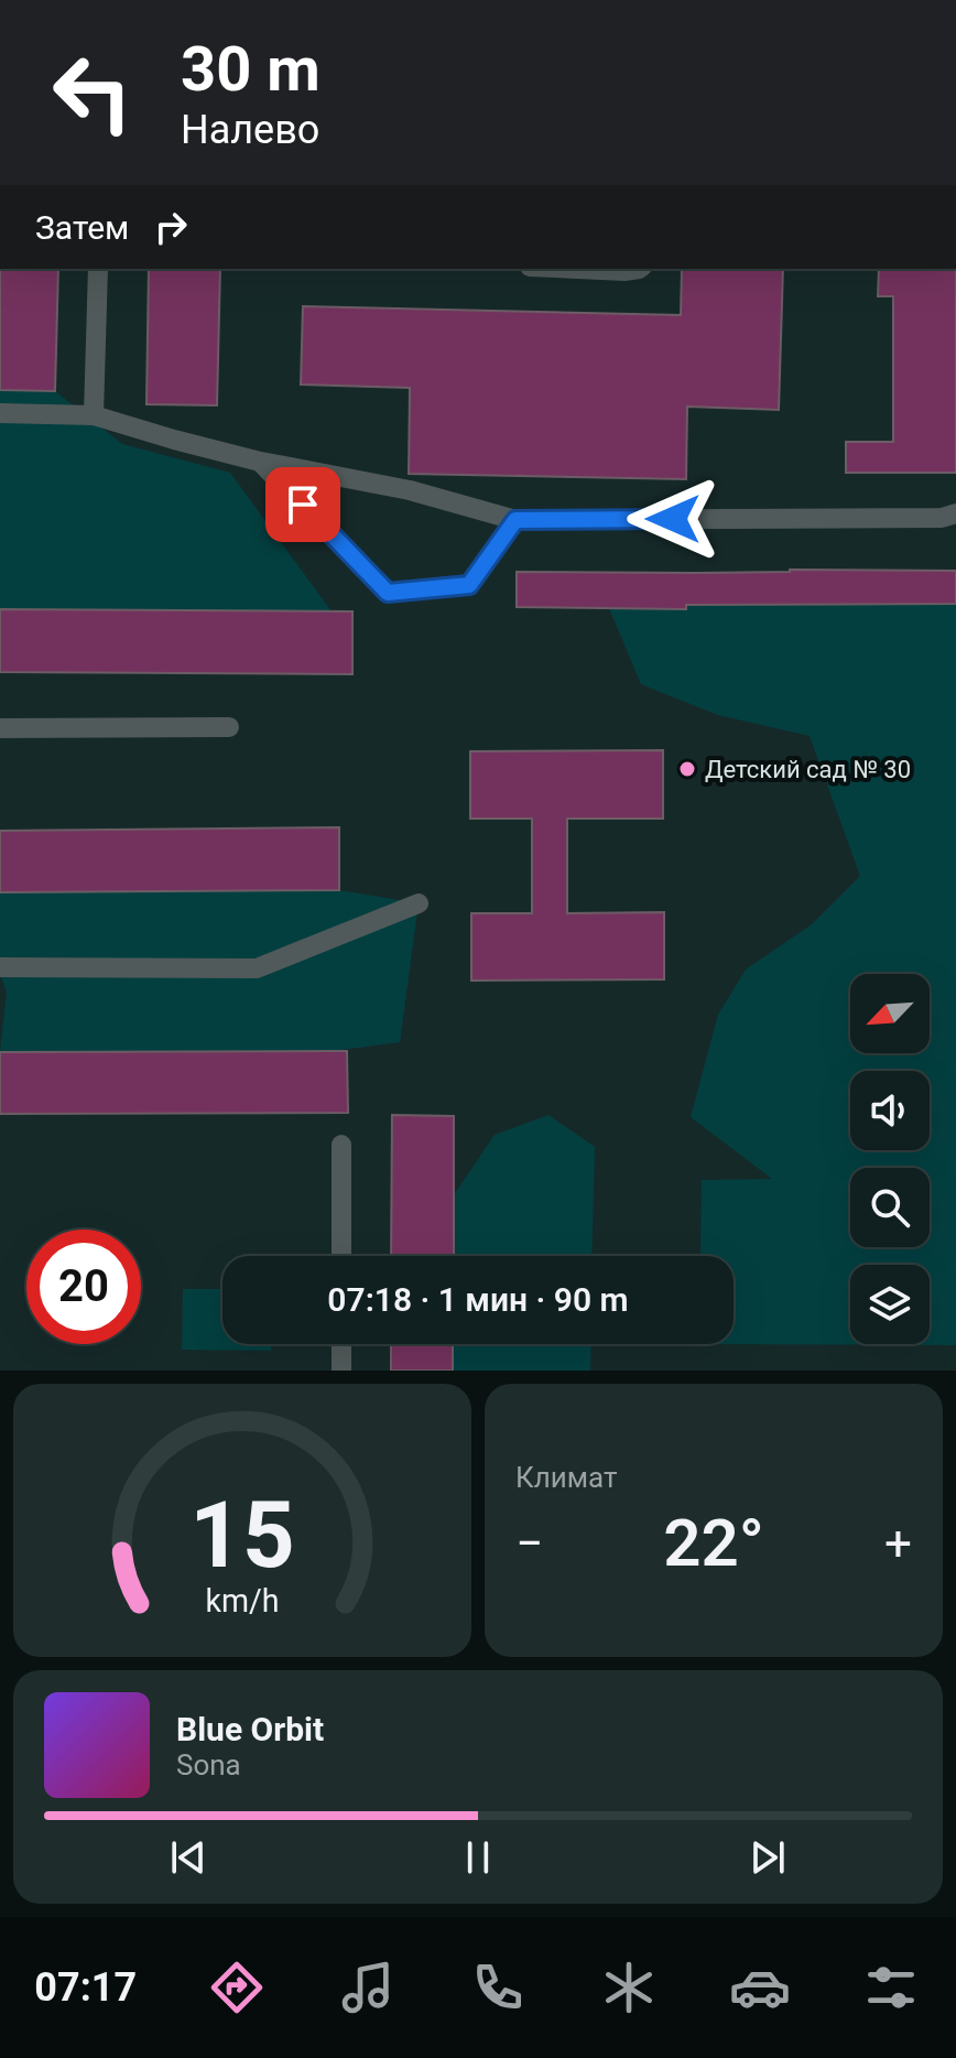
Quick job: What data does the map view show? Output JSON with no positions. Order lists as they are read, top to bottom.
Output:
{
  "places": ["Детский сад № 30"],
  "north": "bottom left",
  "page": {
    "turn": ["30 m", "Налево"],
    "then": "Затем",
    "limit": "20",
    "trip": "07:18 · 1 мин · 90 m",
    "tile": "Климат",
    "heat": ["−", "22°", "+"],
    "song": ["Blue Orbit", "Sona"],
    "tabs": "07:17",
    "gauge": ["15", "km/h"]
  }
}
